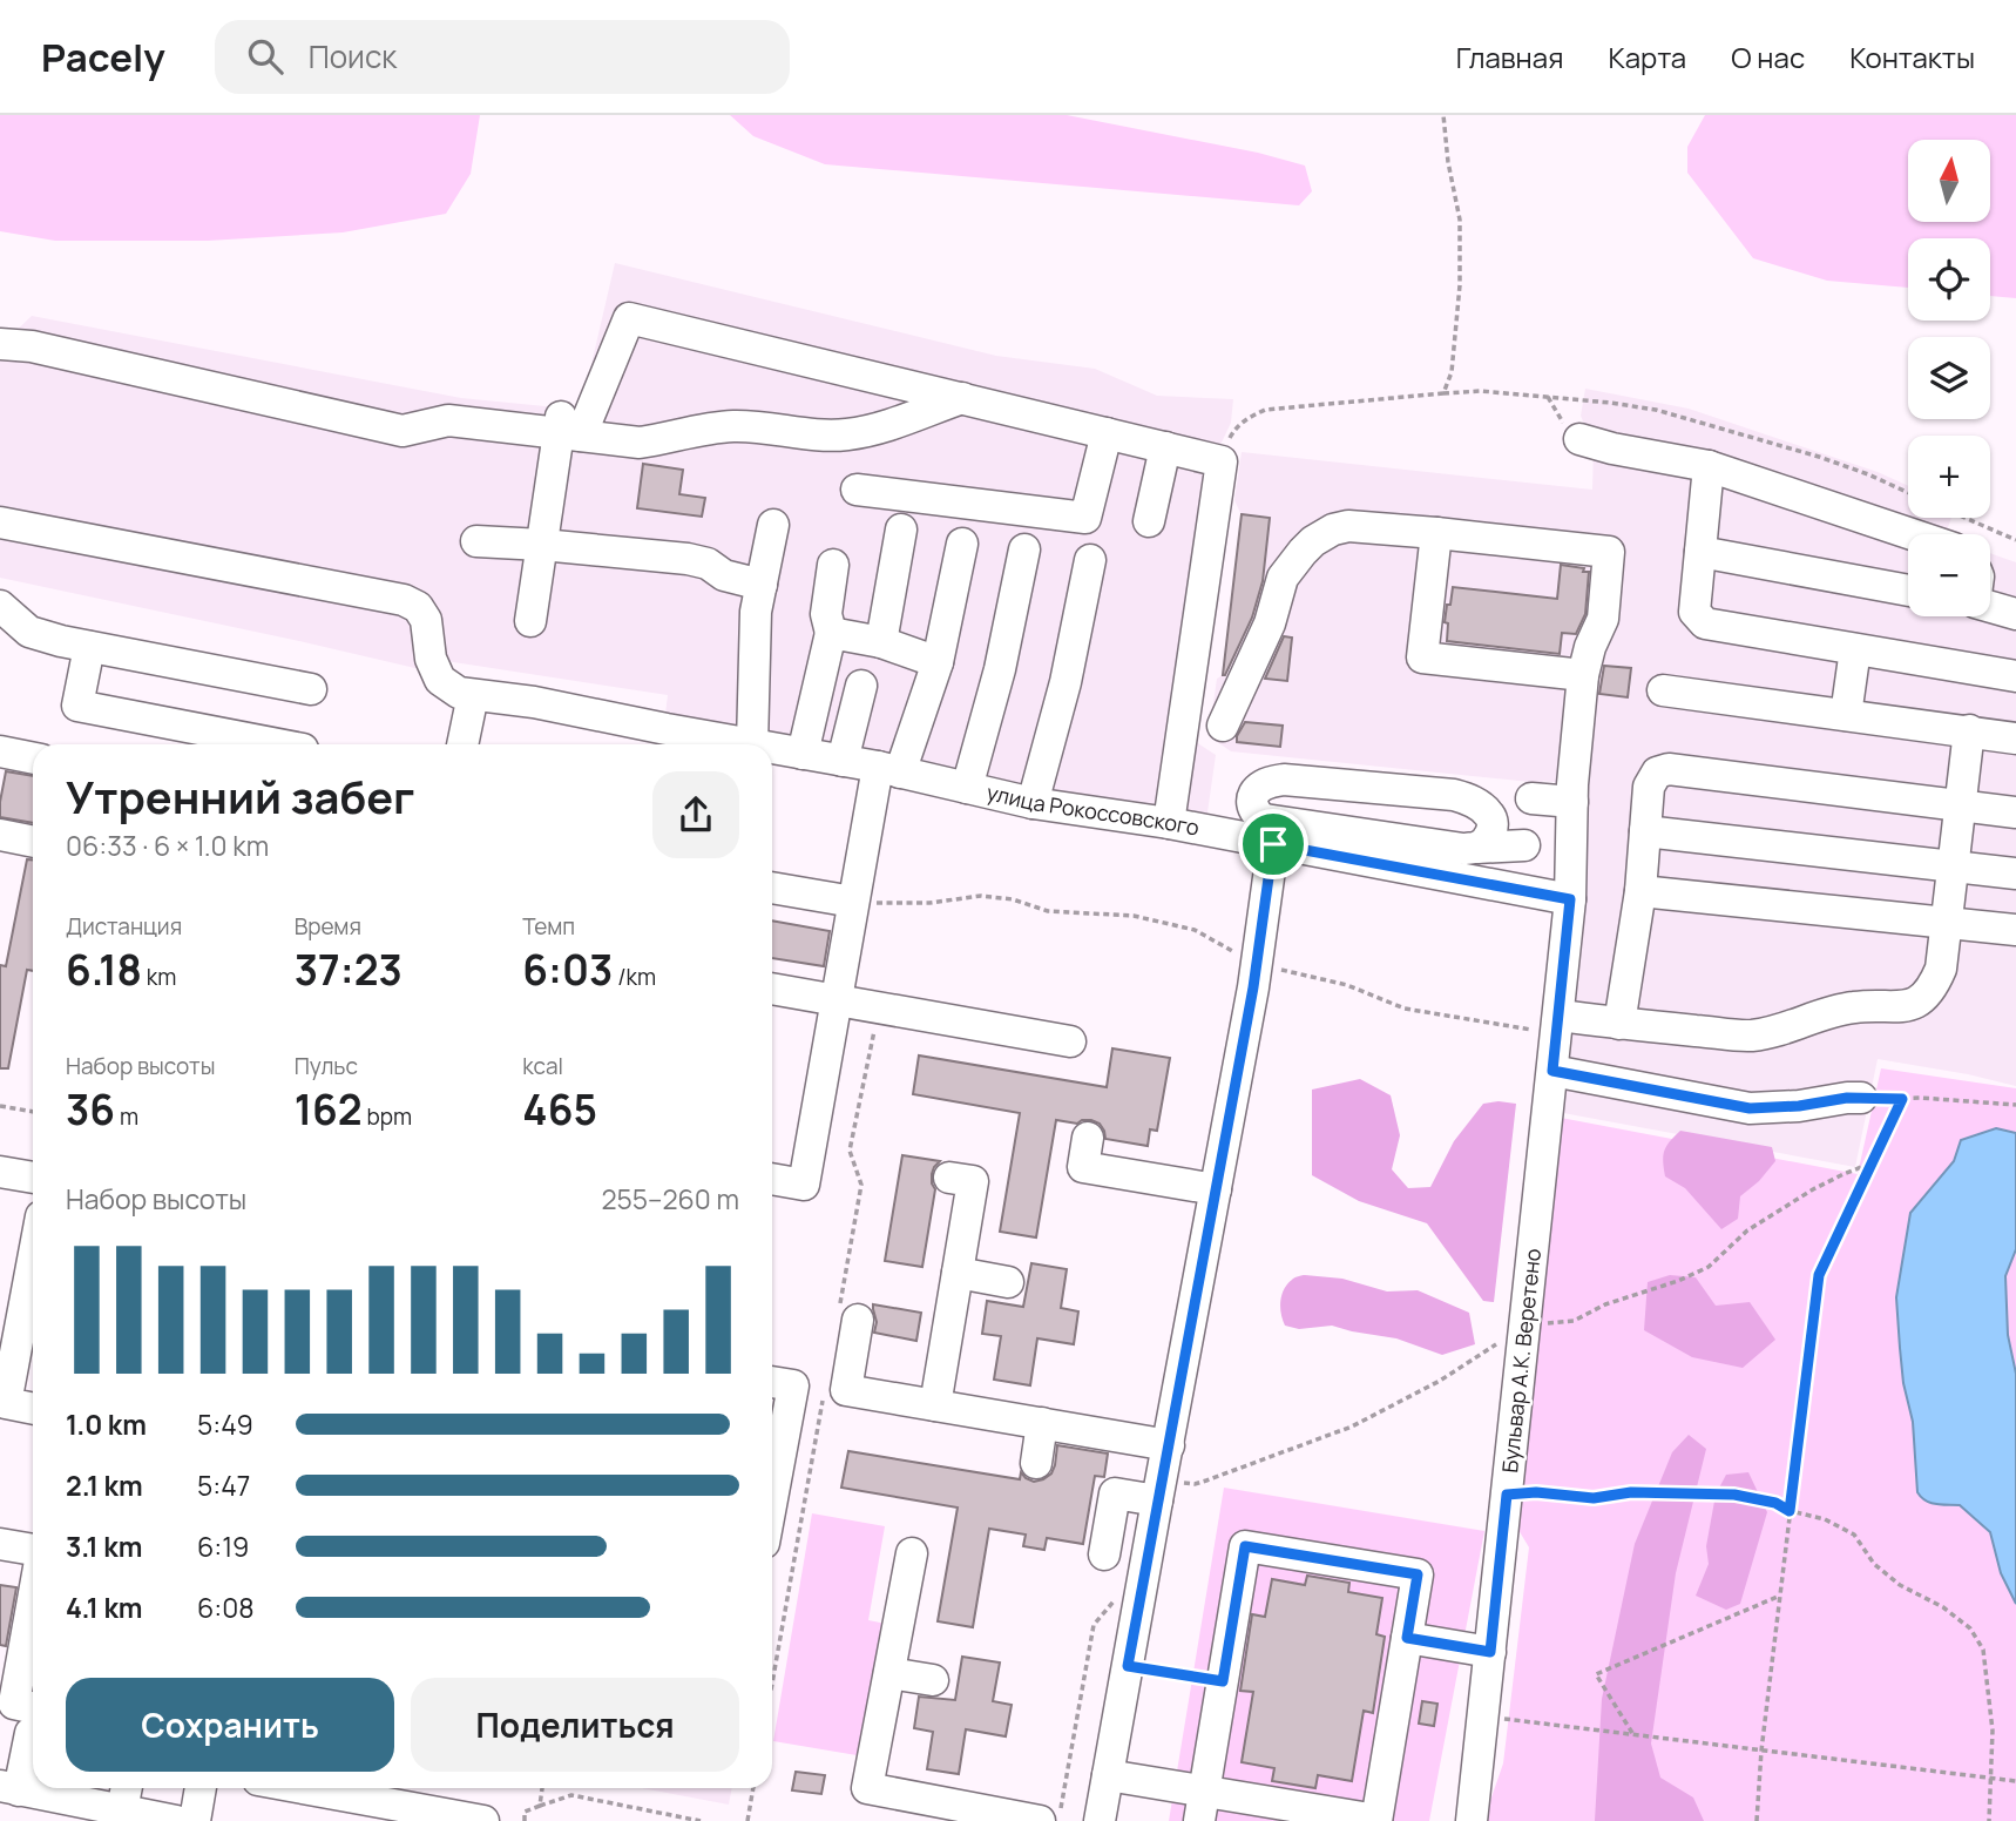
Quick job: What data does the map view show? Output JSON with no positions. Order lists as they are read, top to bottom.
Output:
{
  "streets": {
    "street": ["улица Рокоссовского", "Бульвар А.К. Веретено"]
  },
  "crossings": [
    ["улица Рокоссовского", "Бульвар А.К. Веретено"]
  ],
  "north": "top",
  "page": {
    "header": "Pacely",
    "search": "Поиск",
    "nav": [
      "Главная",
      "Карта",
      "О нас",
      "Контакты"
    ],
    "map_buttons": ["+", "−"],
    "heading": ["Утренний забег", "06:33 · 6 × 1.0 km"],
    "stats": [
      ["Дистанция", "6.18 km"],
      ["Время", "37:23"],
      ["Темп", "6:03 /km"],
      ["Набор высоты", "36 m"],
      ["Пульс", "162 bpm"],
      ["kcal", "465"]
    ],
    "chart": ["Набор высоты", "255–260 m"],
    "list": [
      {
        "name": "1.0 km",
        "note": "5:49"
      },
      {
        "name": "2.1 km",
        "note": "5:47"
      },
      {
        "name": "3.1 km",
        "note": "6:19"
      },
      {
        "name": "4.1 km",
        "note": "6:08"
      }
    ],
    "buttons": ["Сохранить", "Поделиться"]
  }
}
